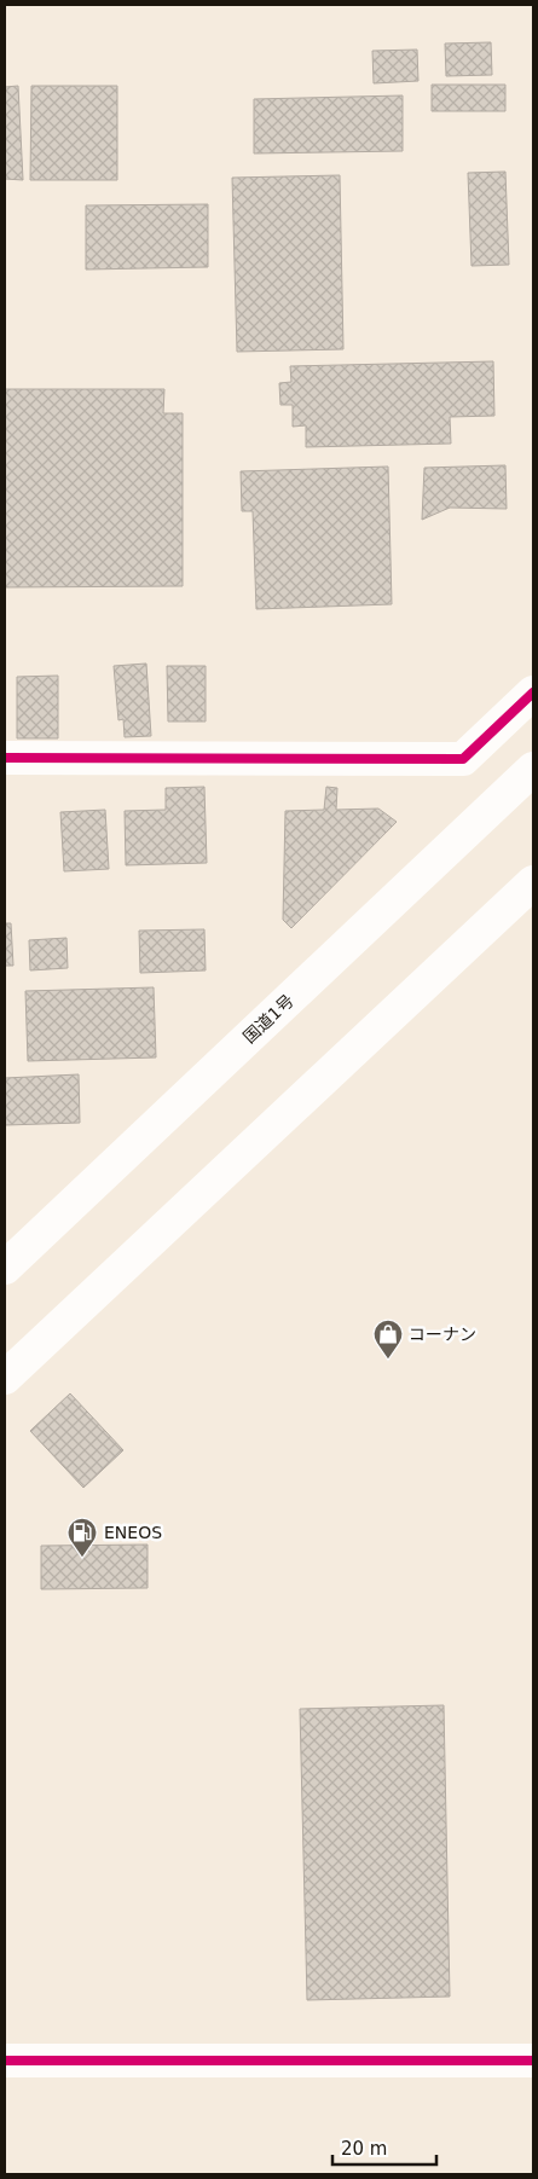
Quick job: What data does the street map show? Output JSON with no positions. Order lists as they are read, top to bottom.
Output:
{
  "streets": {
    "main road": ["国道1号"]
  },
  "places": {
    "shop": ["コーナン"],
    "fuel station": ["ENEOS"]
  },
  "scale_bar": "20 m"
}
